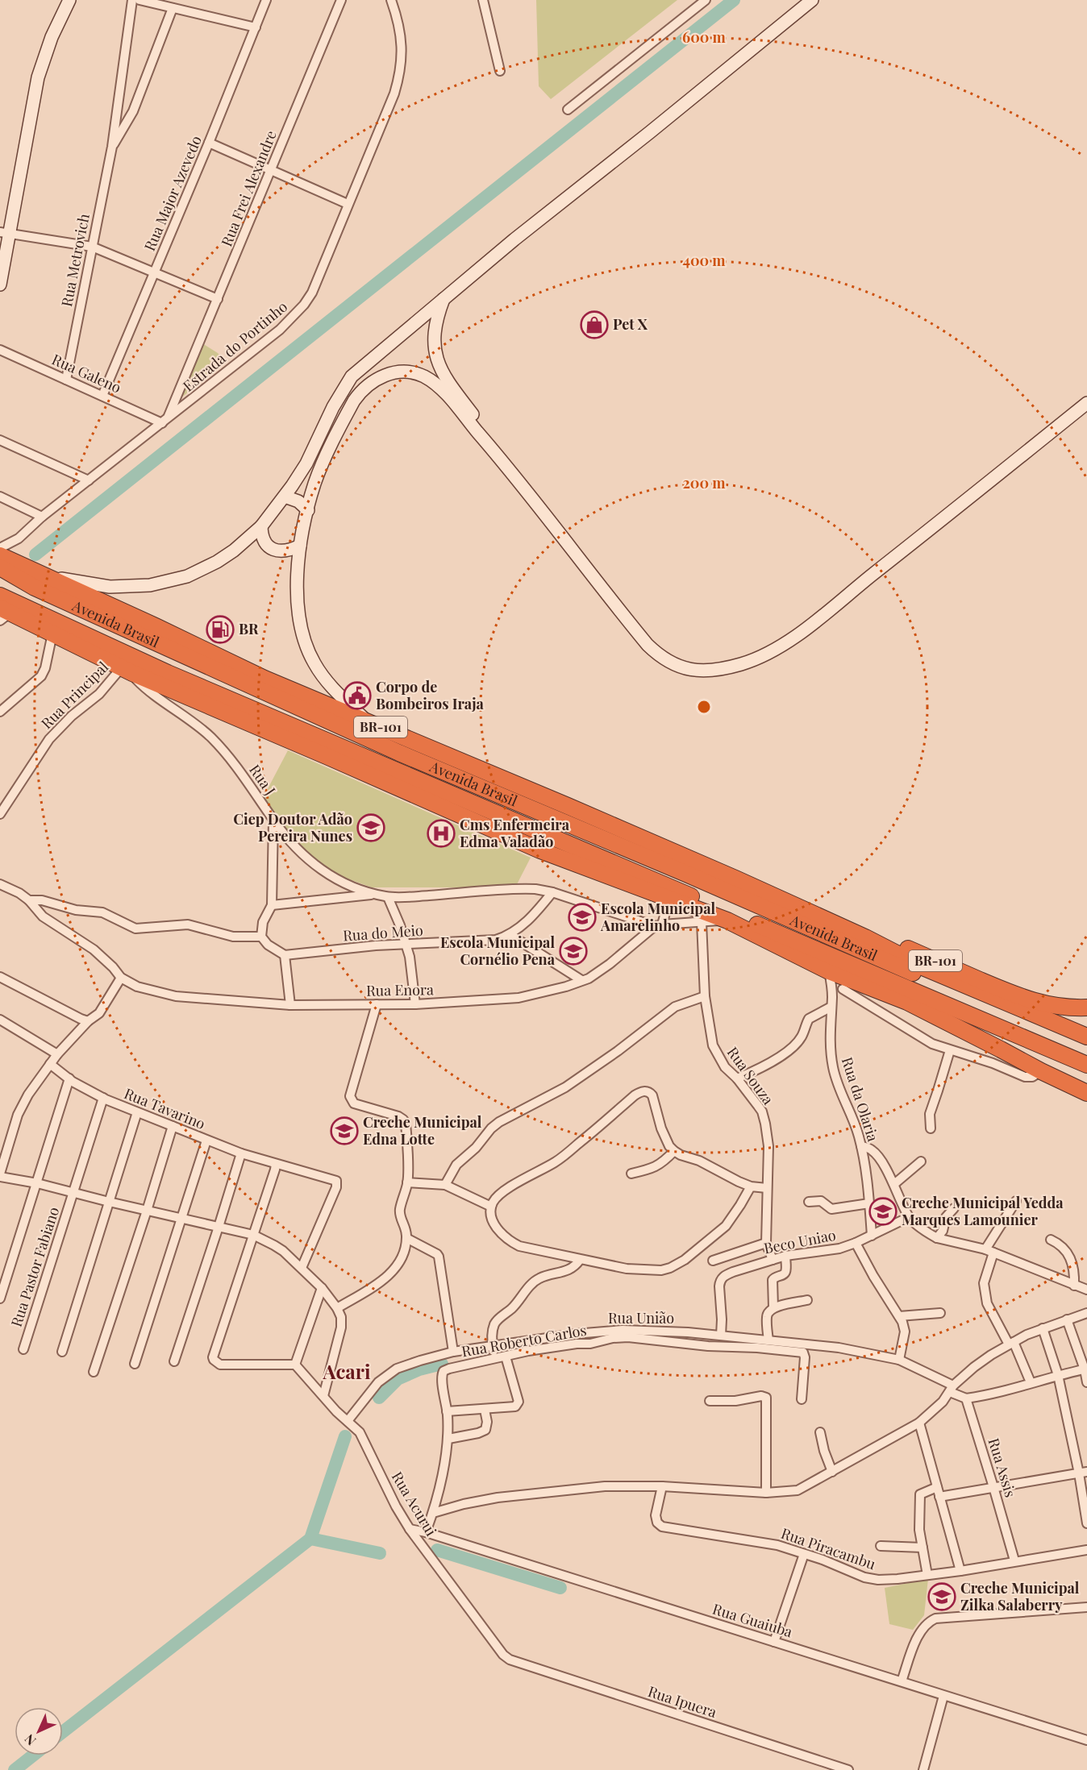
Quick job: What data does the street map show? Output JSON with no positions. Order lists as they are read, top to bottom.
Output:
{
  "streets": {
    "highway": ["Avenida Brasil", "BR-101"],
    "street": [
      "Rua Frei Alexandre",
      "Rua Major Azevedo",
      "Rua Metrovich",
      "Estrada do Portinho",
      "Rua Galeno",
      "Rua Principal",
      "Rua J",
      "Rua do Meio",
      "Rua Enora",
      "Rua Souza",
      "Rua da Olaria",
      "Rua Tavarino",
      "Beco Uniao",
      "Rua Pastor Fabiano",
      "Rua União",
      "Rua Roberto Carlos",
      "Rua Assis",
      "Rua Acurui",
      "Rua Piracambu",
      "Rua Guaiuba",
      "Rua Ipuera"
    ]
  },
  "crossings": [
    ["Rua Frei Alexandre", "Estrada do Portinho"],
    ["Rua Frei Alexandre", "Rua Galeno"],
    ["Rua Major Azevedo", "Rua Galeno"],
    ["Rua Metrovich", "Rua Galeno"],
    ["Estrada do Portinho", "Rua Galeno"],
    ["Avenida Brasil", "Rua Principal"],
    ["Avenida Brasil", "Rua J"],
    ["Avenida Brasil", "Rua da Olaria"],
    ["Rua Principal", "Rua J"],
    ["Rua J", "Rua do Meio"],
    ["Rua J", "Rua Enora"],
    ["Rua da Olaria", "Beco Uniao"],
    ["Rua Tavarino", "Rua Pastor Fabiano"],
    ["Beco Uniao", "Rua União"],
    ["Rua União", "Rua Roberto Carlos"],
    ["Rua União", "Rua Acurui"],
    ["Rua Roberto Carlos", "Rua Guaiuba"],
    ["Rua Assis", "Rua Piracambu"],
    ["Rua Acurui", "Rua Guaiuba"],
    ["Rua Acurui", "Rua Ipuera"]
  ],
  "districts": ["Acari"],
  "places": {
    "shop": ["Pet X"],
    "fuel station": ["BR"],
    "public building": ["Corpo de Bombeiros Iraja"],
    "school or university": [
      "Ciep Doutor Adão Pereira Nunes",
      "Escola Municipal Amarelinho",
      "Escola Municipal Cornélio Pena",
      "Creche Municipal Edna Lotte",
      "Creche Municipal Yedda Marques Lamounier",
      "Creche Municipal Zilka Salaberry"
    ],
    "hospital": ["Cms Enfermeira Edma Valadão"]
  },
  "north": "bottom left",
  "rings": ["600 m", "400 m", "200 m"]
}
